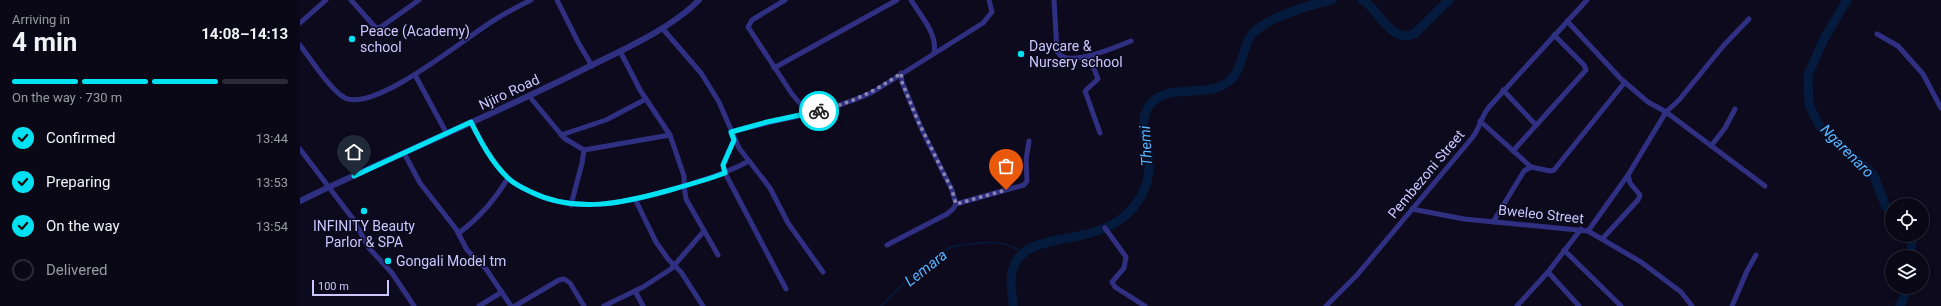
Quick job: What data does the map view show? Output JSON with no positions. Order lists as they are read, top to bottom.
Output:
{
  "streets": {
    "street": ["Njiro Road", "Pembezoni Street", "Bweleo Street"]
  },
  "crossings": [
    ["Pembezoni Street", "Bweleo Street"]
  ],
  "water": ["Themi", "Ngarenaro", "Lemara"],
  "places": [
    "Peace (Academy) school",
    "Daycare & Nursery school",
    "INFINITY Beauty Parlor & SPA",
    "Gongali Model tm"
  ],
  "scale_bar": "100 m",
  "page": {
    "heading": ["4 min", "Arriving in", "14:08–14:13"],
    "bar": "On the way · 730 m",
    "list": [
      ["Confirmed", "13:44"],
      ["Preparing", "13:53"],
      ["On the way", "13:54"],
      "Delivered"
    ],
    "scale": "100 m"
  }
}
